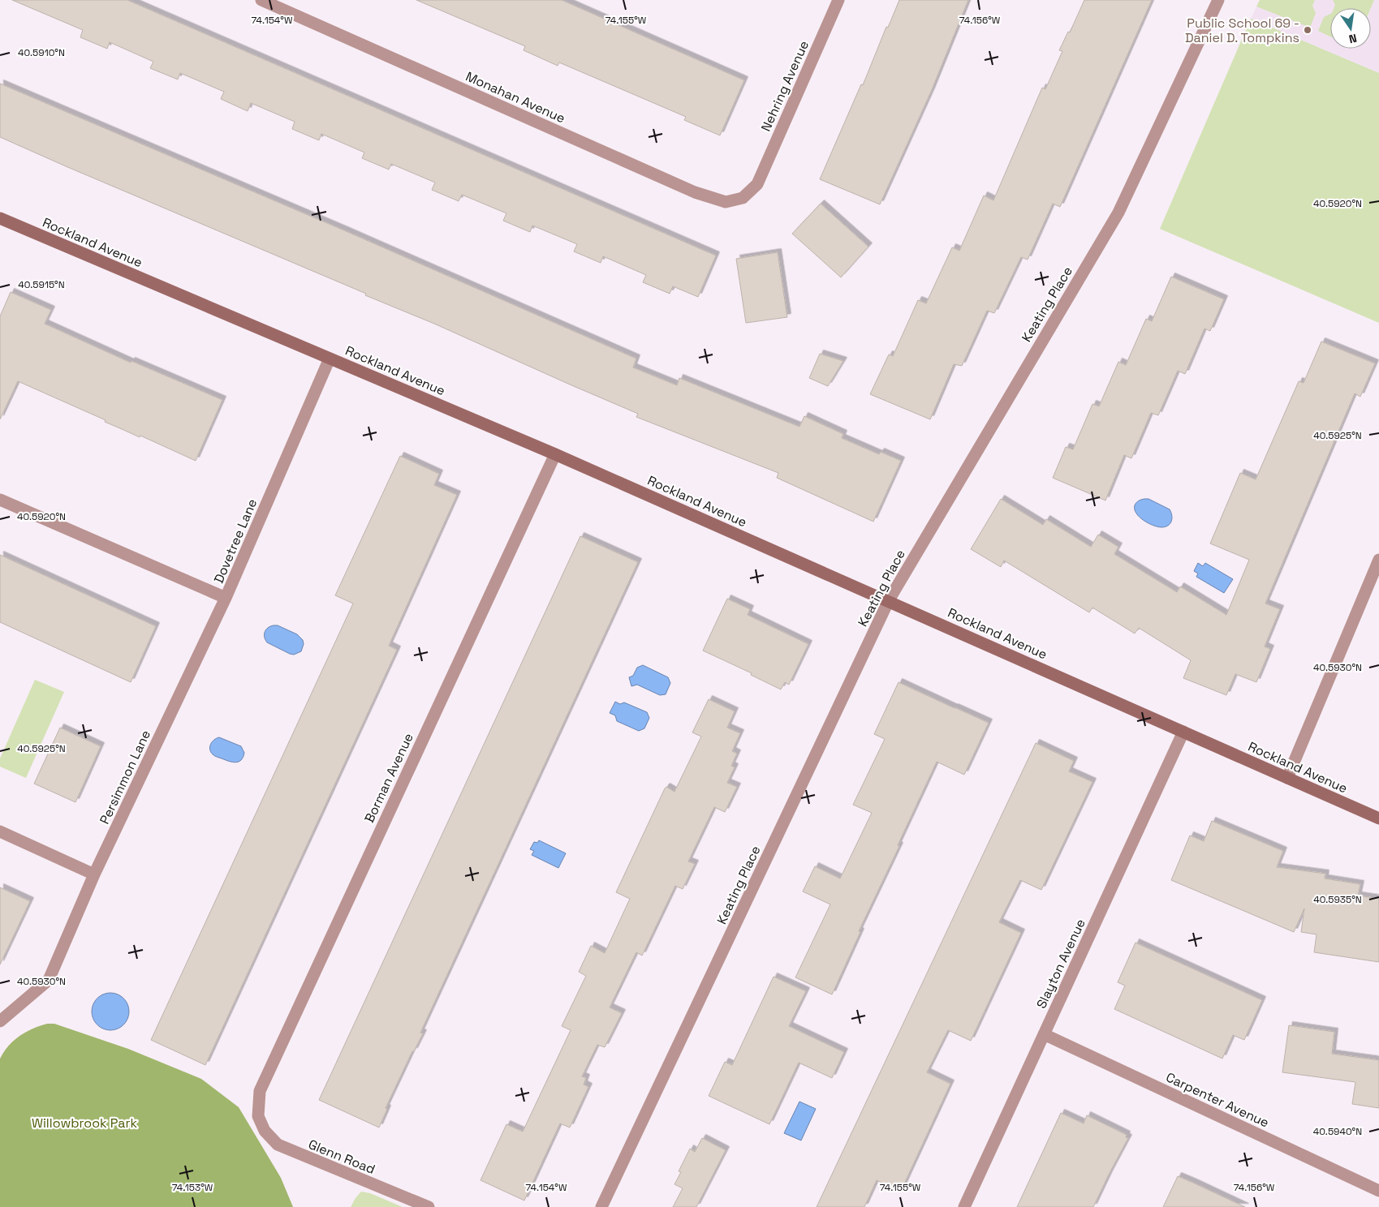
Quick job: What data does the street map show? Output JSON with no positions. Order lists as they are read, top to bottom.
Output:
{
  "streets": {
    "street": [
      "Nehring Avenue",
      "Monahan Avenue",
      "Rockland Avenue",
      "Keating Place",
      "Dovetree Lane",
      "Persimmon Lane",
      "Borman Avenue",
      "Slayton Avenue",
      "Carpenter Avenue",
      "Glenn Road"
    ]
  },
  "crossings": [
    ["Nehring Avenue", "Monahan Avenue"],
    ["Rockland Avenue", "Keating Place"],
    ["Rockland Avenue", "Dovetree Lane"],
    ["Rockland Avenue", "Borman Avenue"],
    ["Rockland Avenue", "Slayton Avenue"],
    ["Dovetree Lane", "Persimmon Lane"],
    ["Borman Avenue", "Glenn Road"],
    ["Slayton Avenue", "Carpenter Avenue"]
  ],
  "parks": ["Willowbrook Park"],
  "places": ["Public School 69 - Daniel D. Tompkins"],
  "north": "bottom",
  "coordinates": [
    "74.154°W",
    "74.155°W",
    "74.156°W",
    "40.5910°N",
    "40.5920°N",
    "40.5915°N",
    "40.5925°N",
    "40.5930°N",
    "40.5935°N",
    "40.5940°N",
    "74.153°W"
  ]
}
